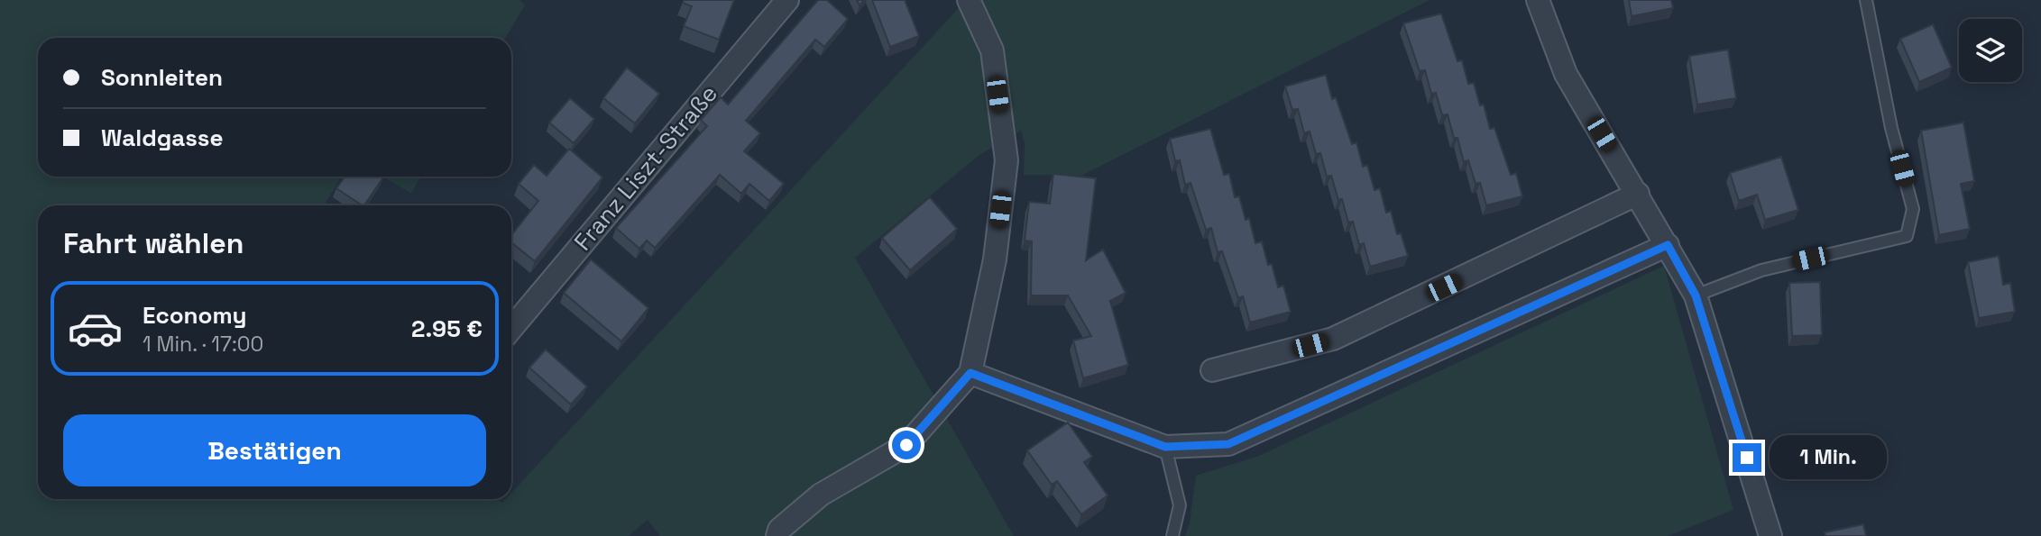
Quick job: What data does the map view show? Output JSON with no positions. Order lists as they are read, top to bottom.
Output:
{
  "streets": {
    "street": ["Franz Liszt-Straße"]
  },
  "page": {
    "banner": ["Sonnleiten", "Waldgasse"],
    "heading": "Fahrt wählen",
    "list": [
      {
        "name": "Economy",
        "note": "1 Min. · 17:00",
        "value": "2.95 €"
      }
    ],
    "buttons": "Bestätigen",
    "bubble": "1 Min."
  }
}
